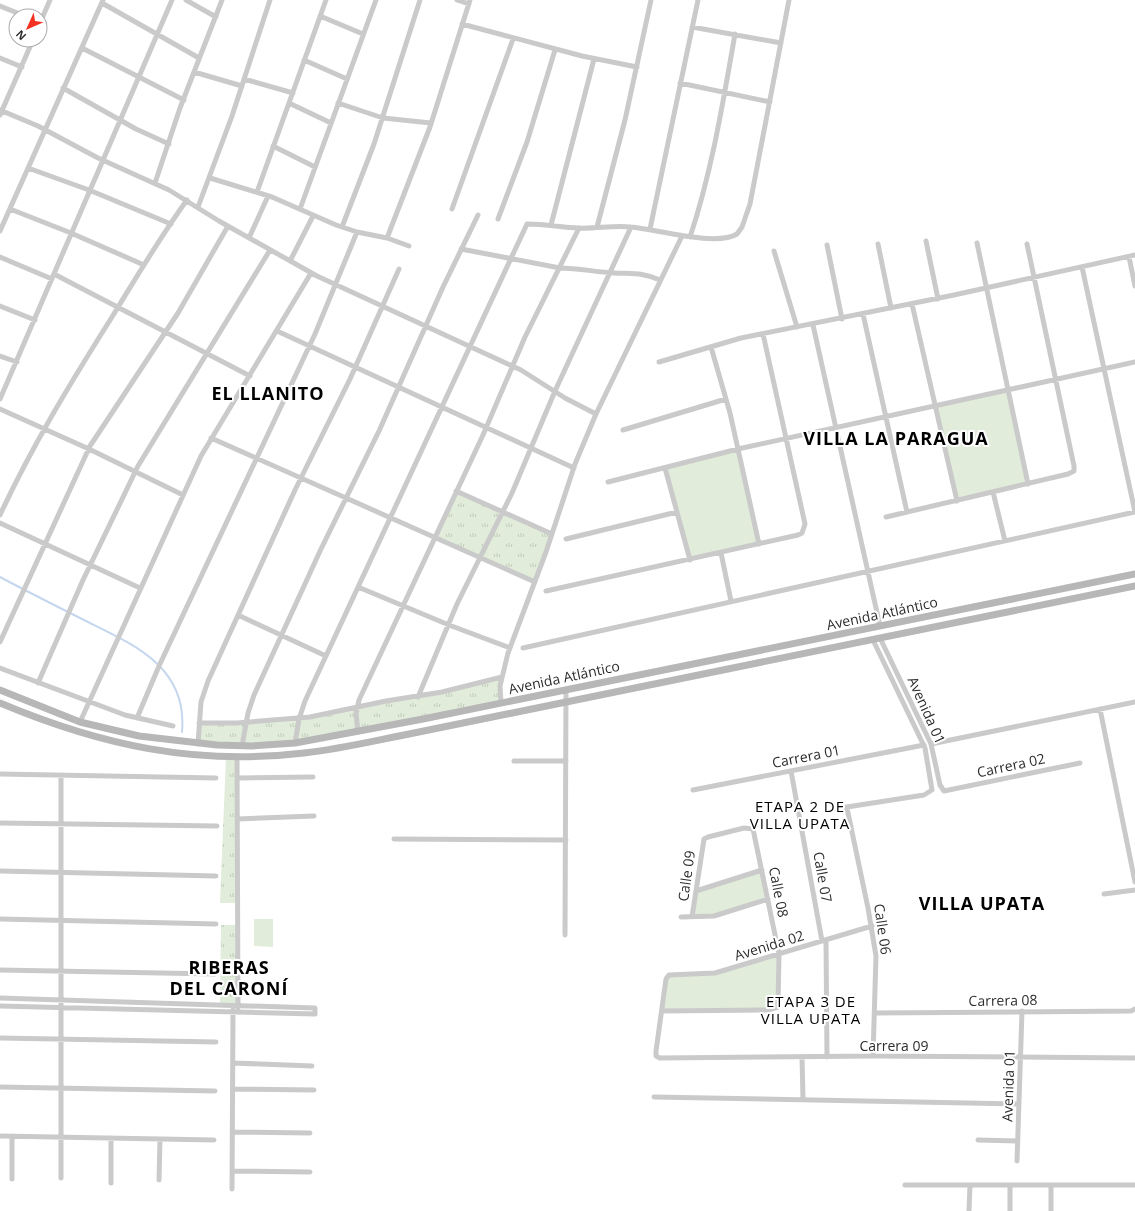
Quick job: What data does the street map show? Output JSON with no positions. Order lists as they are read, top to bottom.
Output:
{
  "streets": {
    "street": [
      "Avenida Atlántico",
      "Avenida 01",
      "Carrera 01",
      "Carrera 02",
      "Calle 09",
      "Calle 07",
      "Calle 08",
      "Calle 06",
      "Avenida 02",
      "Carrera 08",
      "Carrera 09"
    ]
  },
  "crossings": [
    ["Avenida Atlántico", "Avenida 01"],
    ["Avenida 01", "Carrera 01"],
    ["Avenida 01", "Carrera 02"],
    ["Avenida 01", "Calle 06"],
    ["Avenida 01", "Carrera 08"],
    ["Avenida 01", "Carrera 09"],
    ["Carrera 01", "Calle 07"],
    ["Calle 09", "Calle 08"],
    ["Calle 07", "Avenida 02"],
    ["Calle 07", "Carrera 09"],
    ["Calle 08", "Avenida 02"],
    ["Calle 08", "Carrera 09"],
    ["Calle 06", "Avenida 02"],
    ["Calle 06", "Carrera 08"],
    ["Calle 06", "Carrera 09"],
    ["Avenida 02", "Carrera 09"]
  ],
  "districts": [
    "EL LLANITO",
    "VILLA LA PARAGUA",
    "ETAPA 2 DE VILLA UPATA",
    "VILLA UPATA",
    "RIBERAS DEL CARONÍ",
    "ETAPA 3 DE VILLA UPATA"
  ],
  "north": "bottom left"
}
